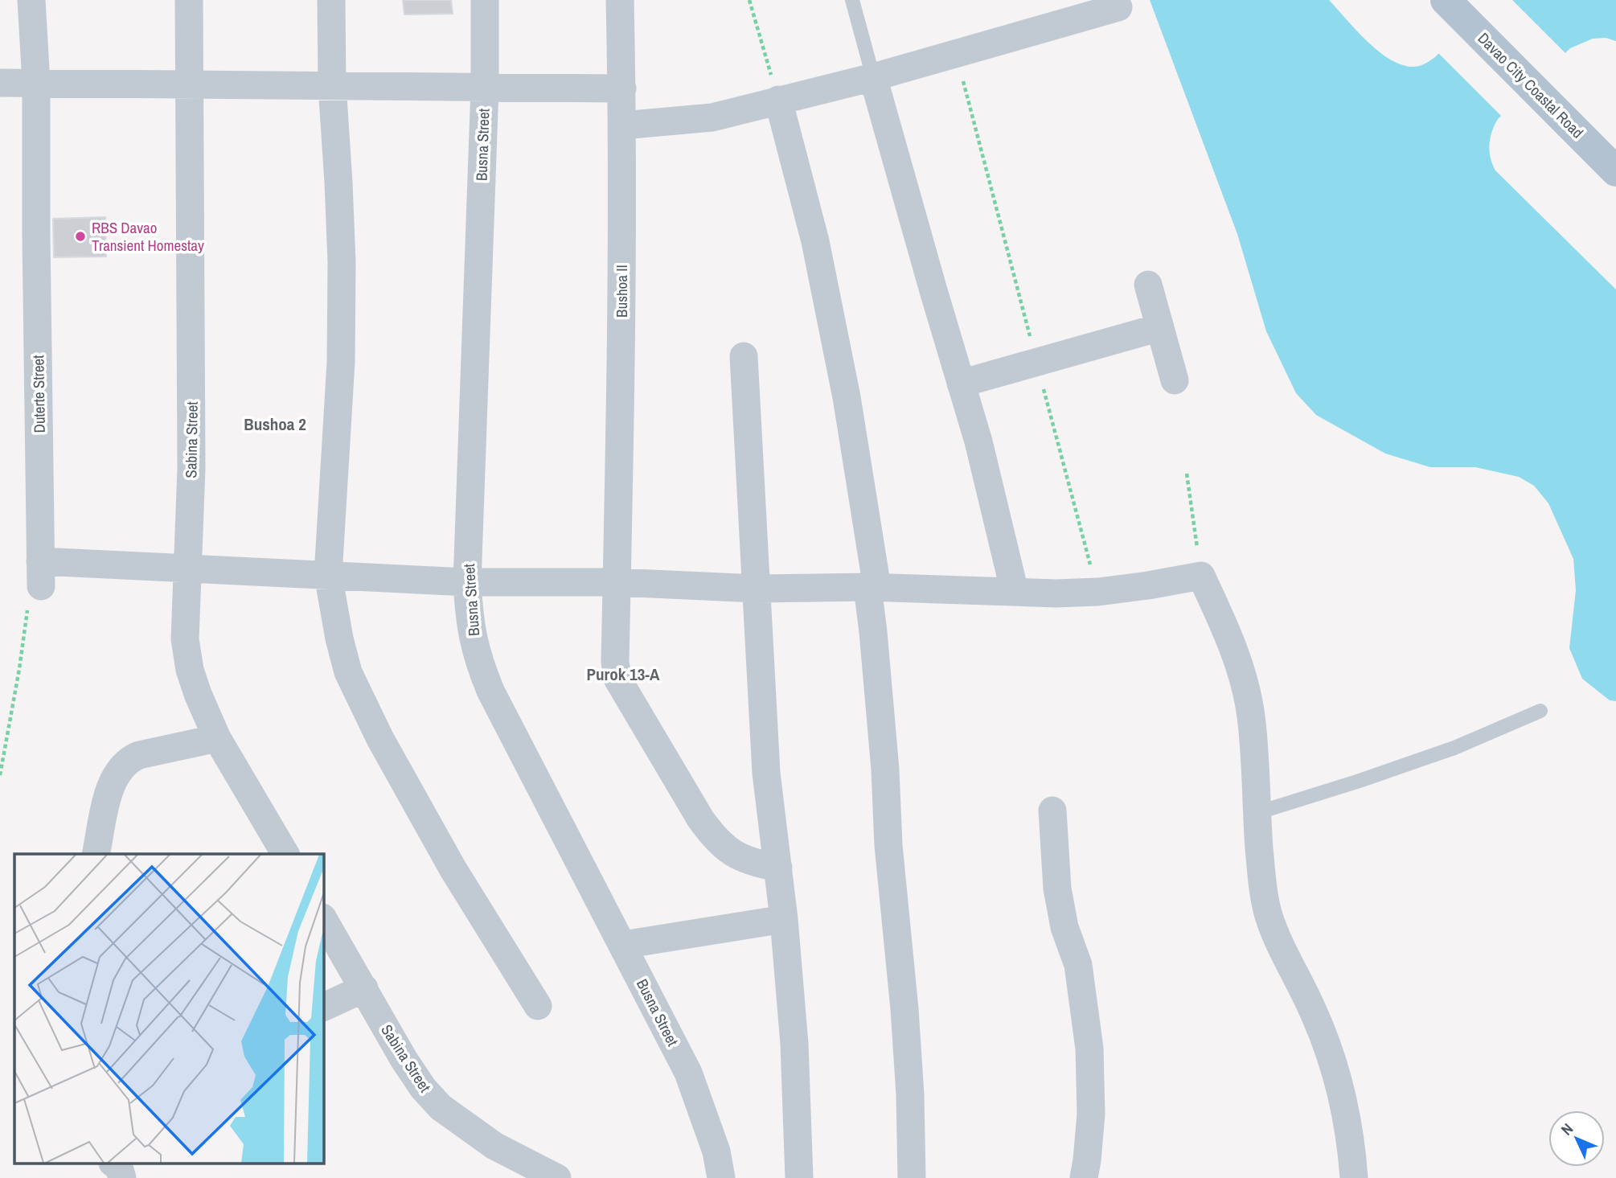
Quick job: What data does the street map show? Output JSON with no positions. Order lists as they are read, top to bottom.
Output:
{
  "streets": {
    "main road": ["Davao City Coastal Road"],
    "street": [
      "Busna Street",
      "Bushoa II",
      "Duterte Street",
      "Sabina Street"
    ]
  },
  "districts": ["Bushoa 2", "Purok 13-A"],
  "places": ["RBS Davao Transient Homestay"],
  "north": "top left"
}
